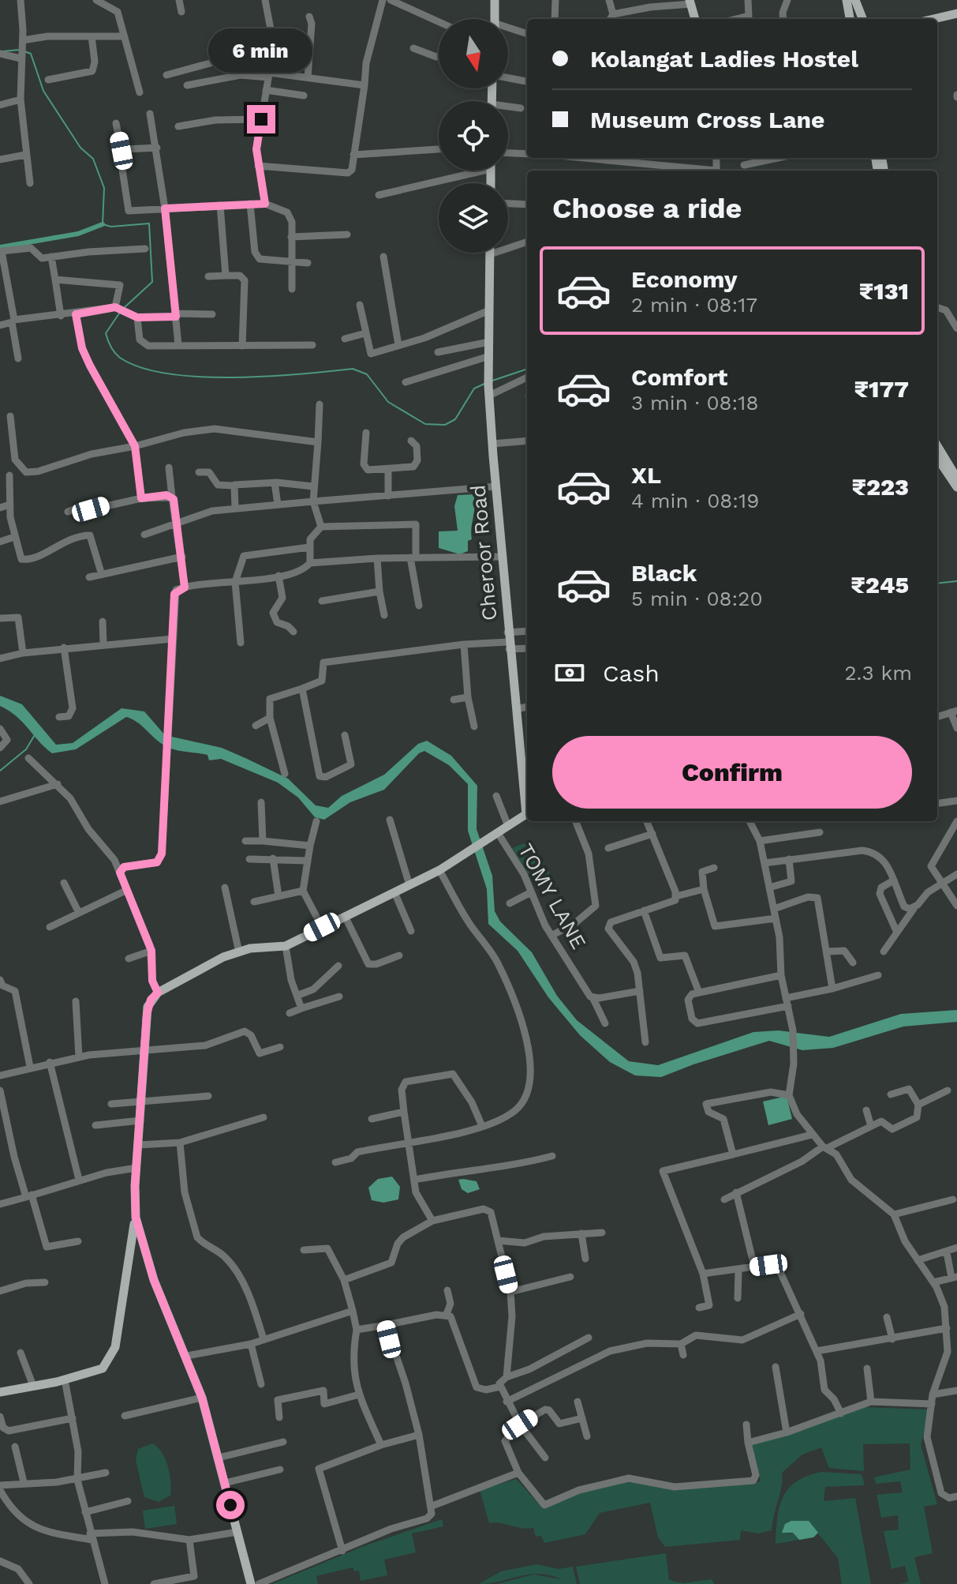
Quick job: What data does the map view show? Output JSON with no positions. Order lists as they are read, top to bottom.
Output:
{
  "streets": {
    "main road": ["Cheroor Road"],
    "street": ["TOMY LANE"]
  },
  "crossings": [
    ["Cheroor Road", "TOMY LANE"]
  ],
  "north": "bottom",
  "page": {
    "banner": ["Kolangat Ladies Hostel", "Museum Cross Lane"],
    "bubble": "6 min",
    "heading": "Choose a ride",
    "list": [
      {
        "name": "Economy",
        "note": "2 min · 08:17",
        "value": "₹131"
      },
      {
        "name": "Comfort",
        "note": "3 min · 08:18",
        "value": "₹177"
      },
      {
        "name": "XL",
        "note": "4 min · 08:19",
        "value": "₹223"
      },
      {
        "name": "Black",
        "note": "5 min · 08:20",
        "value": "₹245"
      }
    ],
    "pay": ["Cash", "2.3 km"],
    "buttons": "Confirm"
  }
}
